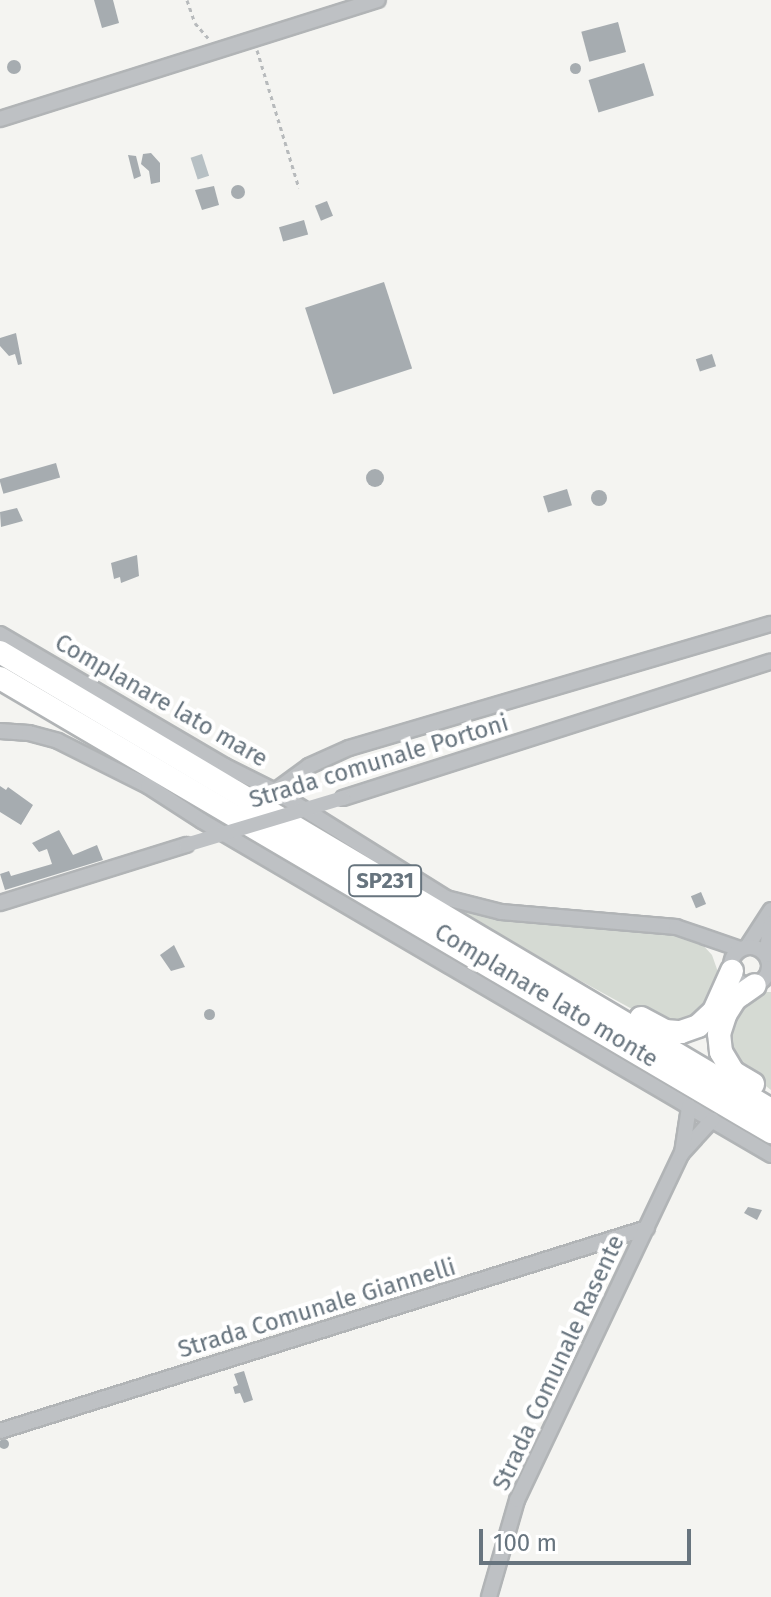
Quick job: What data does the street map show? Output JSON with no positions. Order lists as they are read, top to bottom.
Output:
{
  "streets": {
    "highway": ["SP231"],
    "street": [
      "Complanare lato mare",
      "Strada comunale Portoni",
      "Complanare lato monte",
      "Strada Comunale Giannelli",
      "Strada Comunale Rasente"
    ]
  },
  "crossings": [
    ["Strada Comunale Giannelli", "Strada Comunale Rasente"]
  ],
  "scale_bar": "100 m"
}
